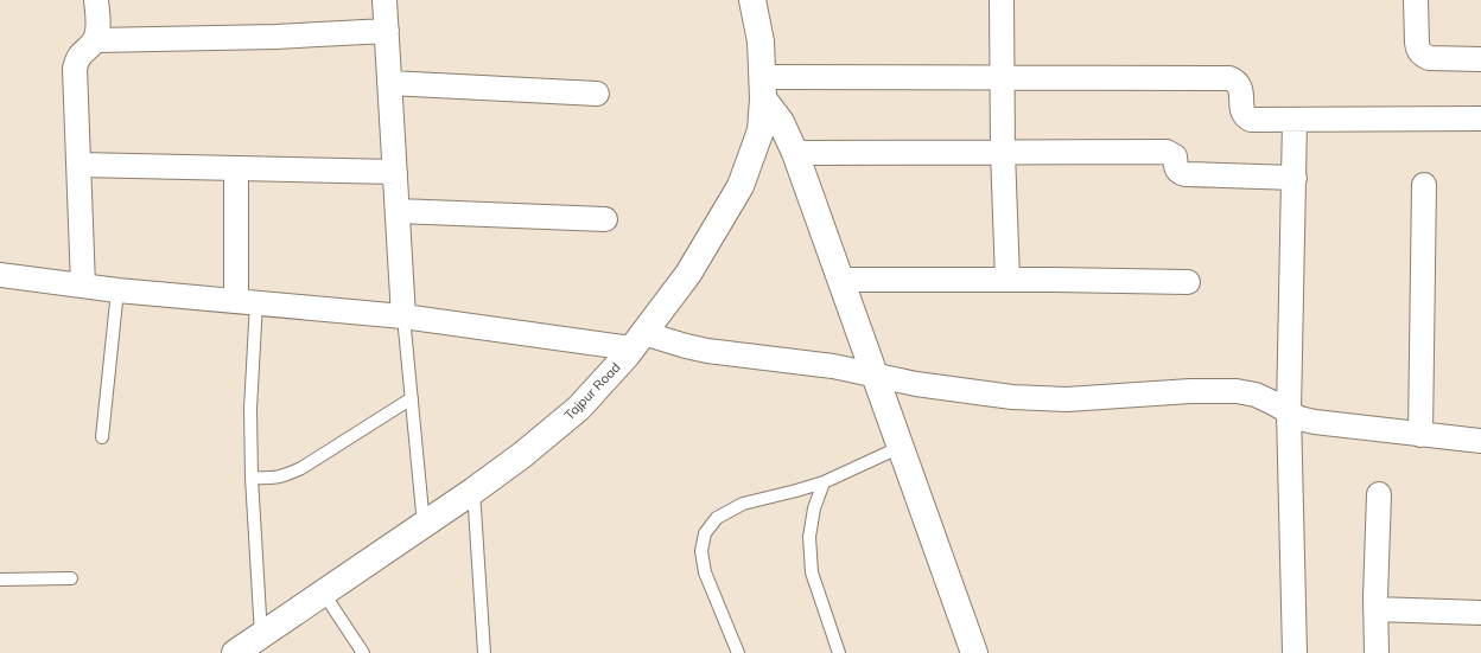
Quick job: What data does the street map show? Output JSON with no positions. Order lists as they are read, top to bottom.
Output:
{
  "streets": {
    "main road": ["Tajpur Road"]
  }
}
